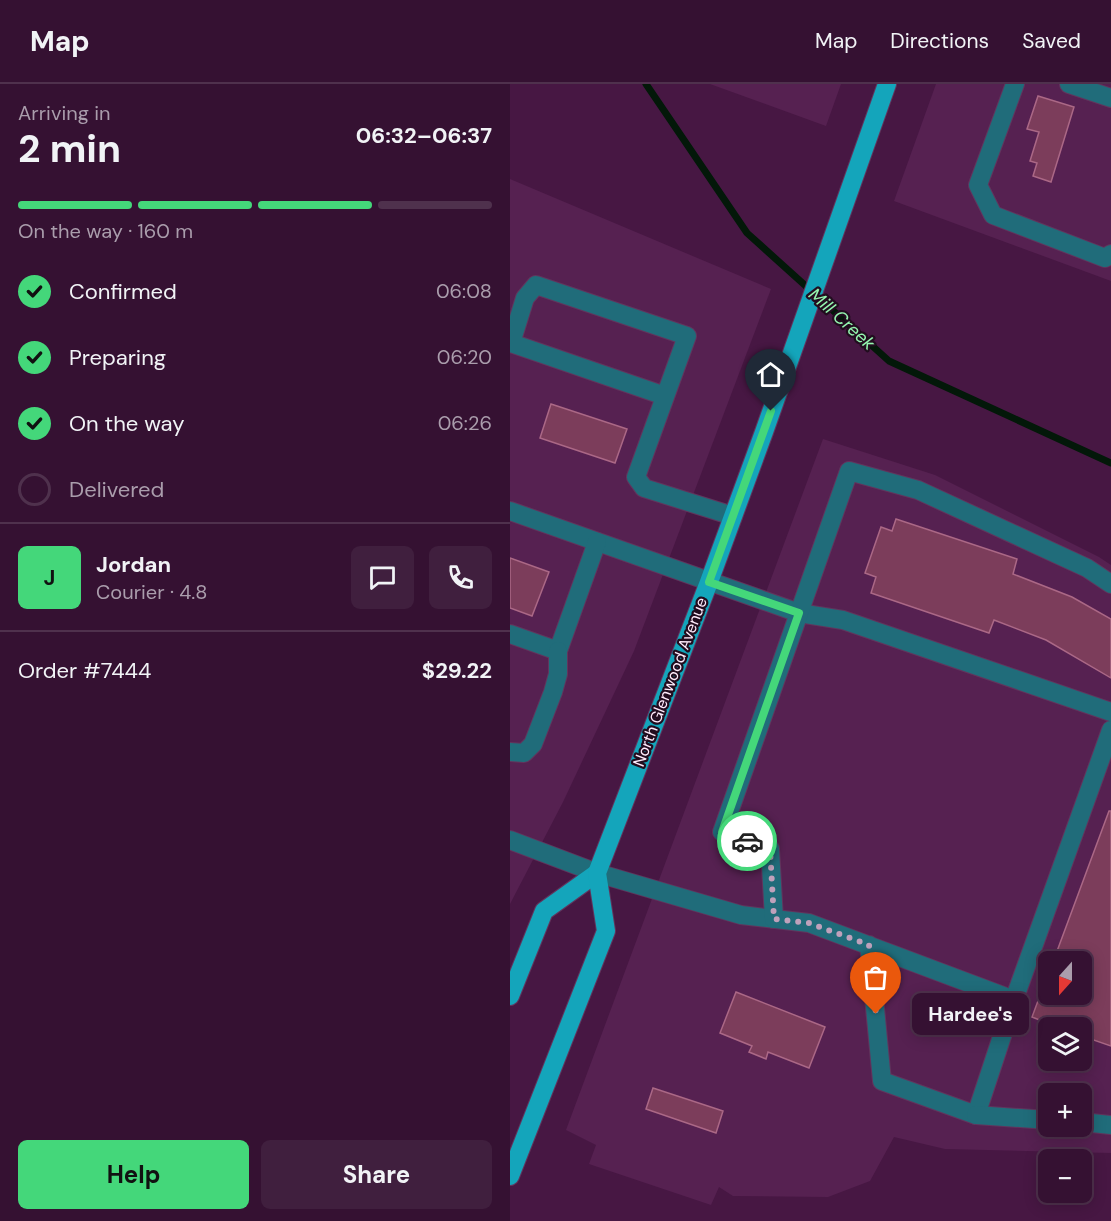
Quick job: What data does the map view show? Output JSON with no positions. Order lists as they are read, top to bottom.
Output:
{
  "streets": {
    "main road": ["North Glenwood Avenue"]
  },
  "water": ["Mill Creek"],
  "places": ["Hardee's"],
  "north": "bottom",
  "page": {
    "header": "Map",
    "nav": ["Map", "Directions", "Saved"],
    "heading": ["2 min", "Arriving in", "06:32–06:37"],
    "panel": [
      "Jordan",
      "Courier · 4.8",
      "Order #7444",
      "$29.22"
    ],
    "bar": "On the way · 160 m",
    "list": [
      ["Confirmed", "06:08"],
      ["Preparing", "06:20"],
      ["On the way", "06:26"],
      "Delivered"
    ],
    "round": "J",
    "map_buttons": ["+", "−"],
    "bubble": "Hardee's",
    "buttons": ["Help", "Share"]
  }
}
